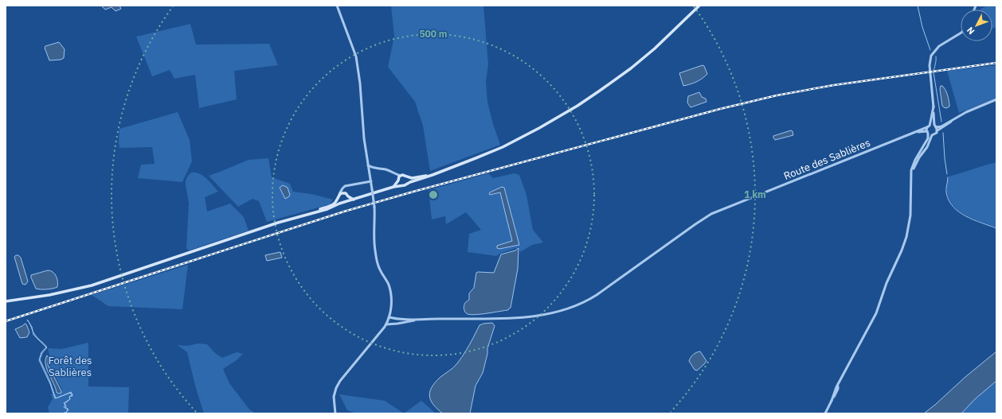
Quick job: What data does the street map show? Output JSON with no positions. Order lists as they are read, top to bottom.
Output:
{
  "streets": {
    "street": ["Route des Sablières"]
  },
  "parks": ["Forêt des Sablières"],
  "north": "bottom left",
  "rings": ["500 m", "1 km"]
}
